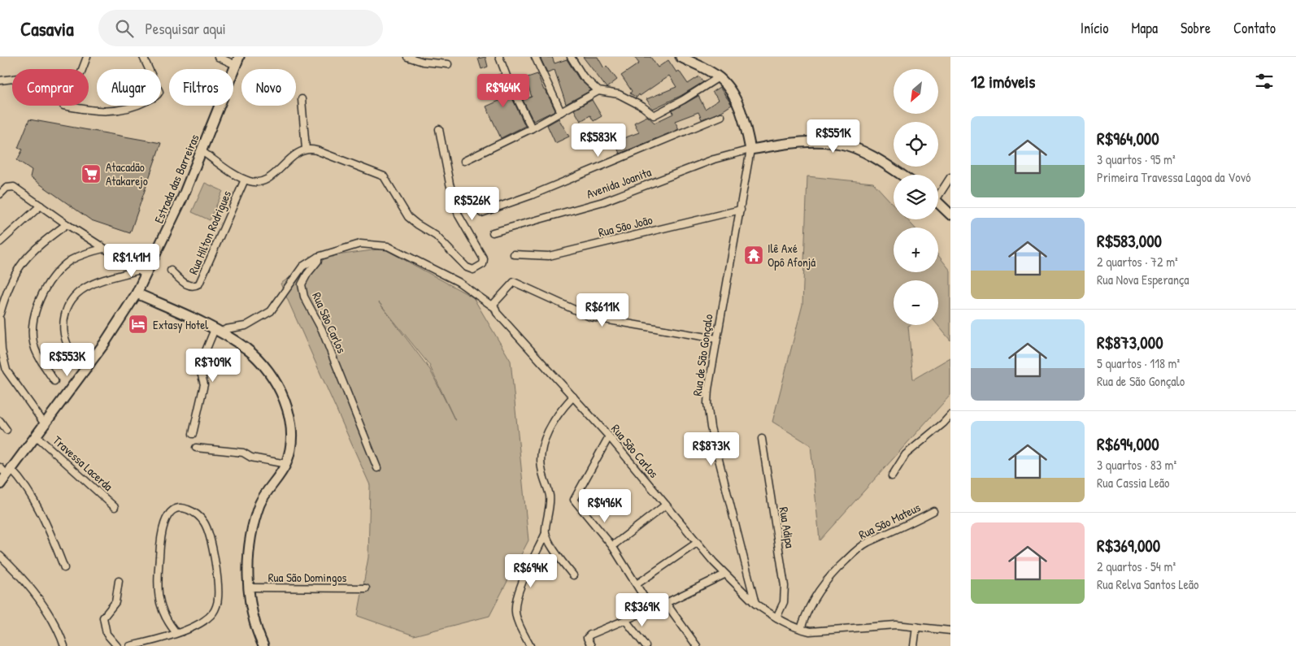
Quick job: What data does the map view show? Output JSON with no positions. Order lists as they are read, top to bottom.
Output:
{
  "streets": {
    "street": [
      "Estrada das Barreiras",
      "Avenida Joanita",
      "Rua São João",
      "Rua Hilton Rodrigues",
      "Rua São Carlos",
      "Rua de São Gonçalo",
      "Travessa Lacerda",
      "Rua São Mateus",
      "Rua Adipa",
      "Rua São Domingos"
    ]
  },
  "crossings": [
    ["Estrada das Barreiras", "Travessa Lacerda"],
    ["Avenida Joanita", "Rua de São Gonçalo"],
    ["Rua São João", "Rua de São Gonçalo"],
    ["Rua São Carlos", "Rua de São Gonçalo"]
  ],
  "places": {
    "supermarket": ["Atacadão Atakarejo"],
    "temple": ["Ilê Axé Opô Afonjá"],
    "hotel": ["Extasy Hotel"]
  },
  "north": "bottom left",
  "page": {
    "header": "Casavia",
    "search": "Pesquisar aqui",
    "nav": [
      "Início",
      "Mapa",
      "Sobre",
      "Contato"
    ],
    "heading": "12 imóveis",
    "map_buttons": ["+", "−"],
    "chip": [
      "Comprar",
      "Alugar",
      "Filtros",
      "Novo"
    ],
    "price": [
      "R$964K",
      "R$551K",
      "R$583K",
      "R$526K",
      "R$1.41M",
      "R$611K",
      "R$553K",
      "R$709K",
      "R$873K",
      "R$496K",
      "R$694K",
      "R$369K"
    ],
    "list": [
      {
        "name": "R$964,000",
        "note": "3 quartos · 95 m² · Primeira Travessa Lagoa da Vovó"
      },
      {
        "name": "R$583,000",
        "note": "2 quartos · 72 m² · Rua Nova Esperança"
      },
      {
        "name": "R$873,000",
        "note": "5 quartos · 118 m² · Rua de São Gonçalo"
      },
      {
        "name": "R$694,000",
        "note": "3 quartos · 83 m² · Rua Cassia Leão"
      },
      {
        "name": "R$369,000",
        "note": "2 quartos · 54 m² · Rua Relva Santos Leão"
      }
    ]
  }
}
